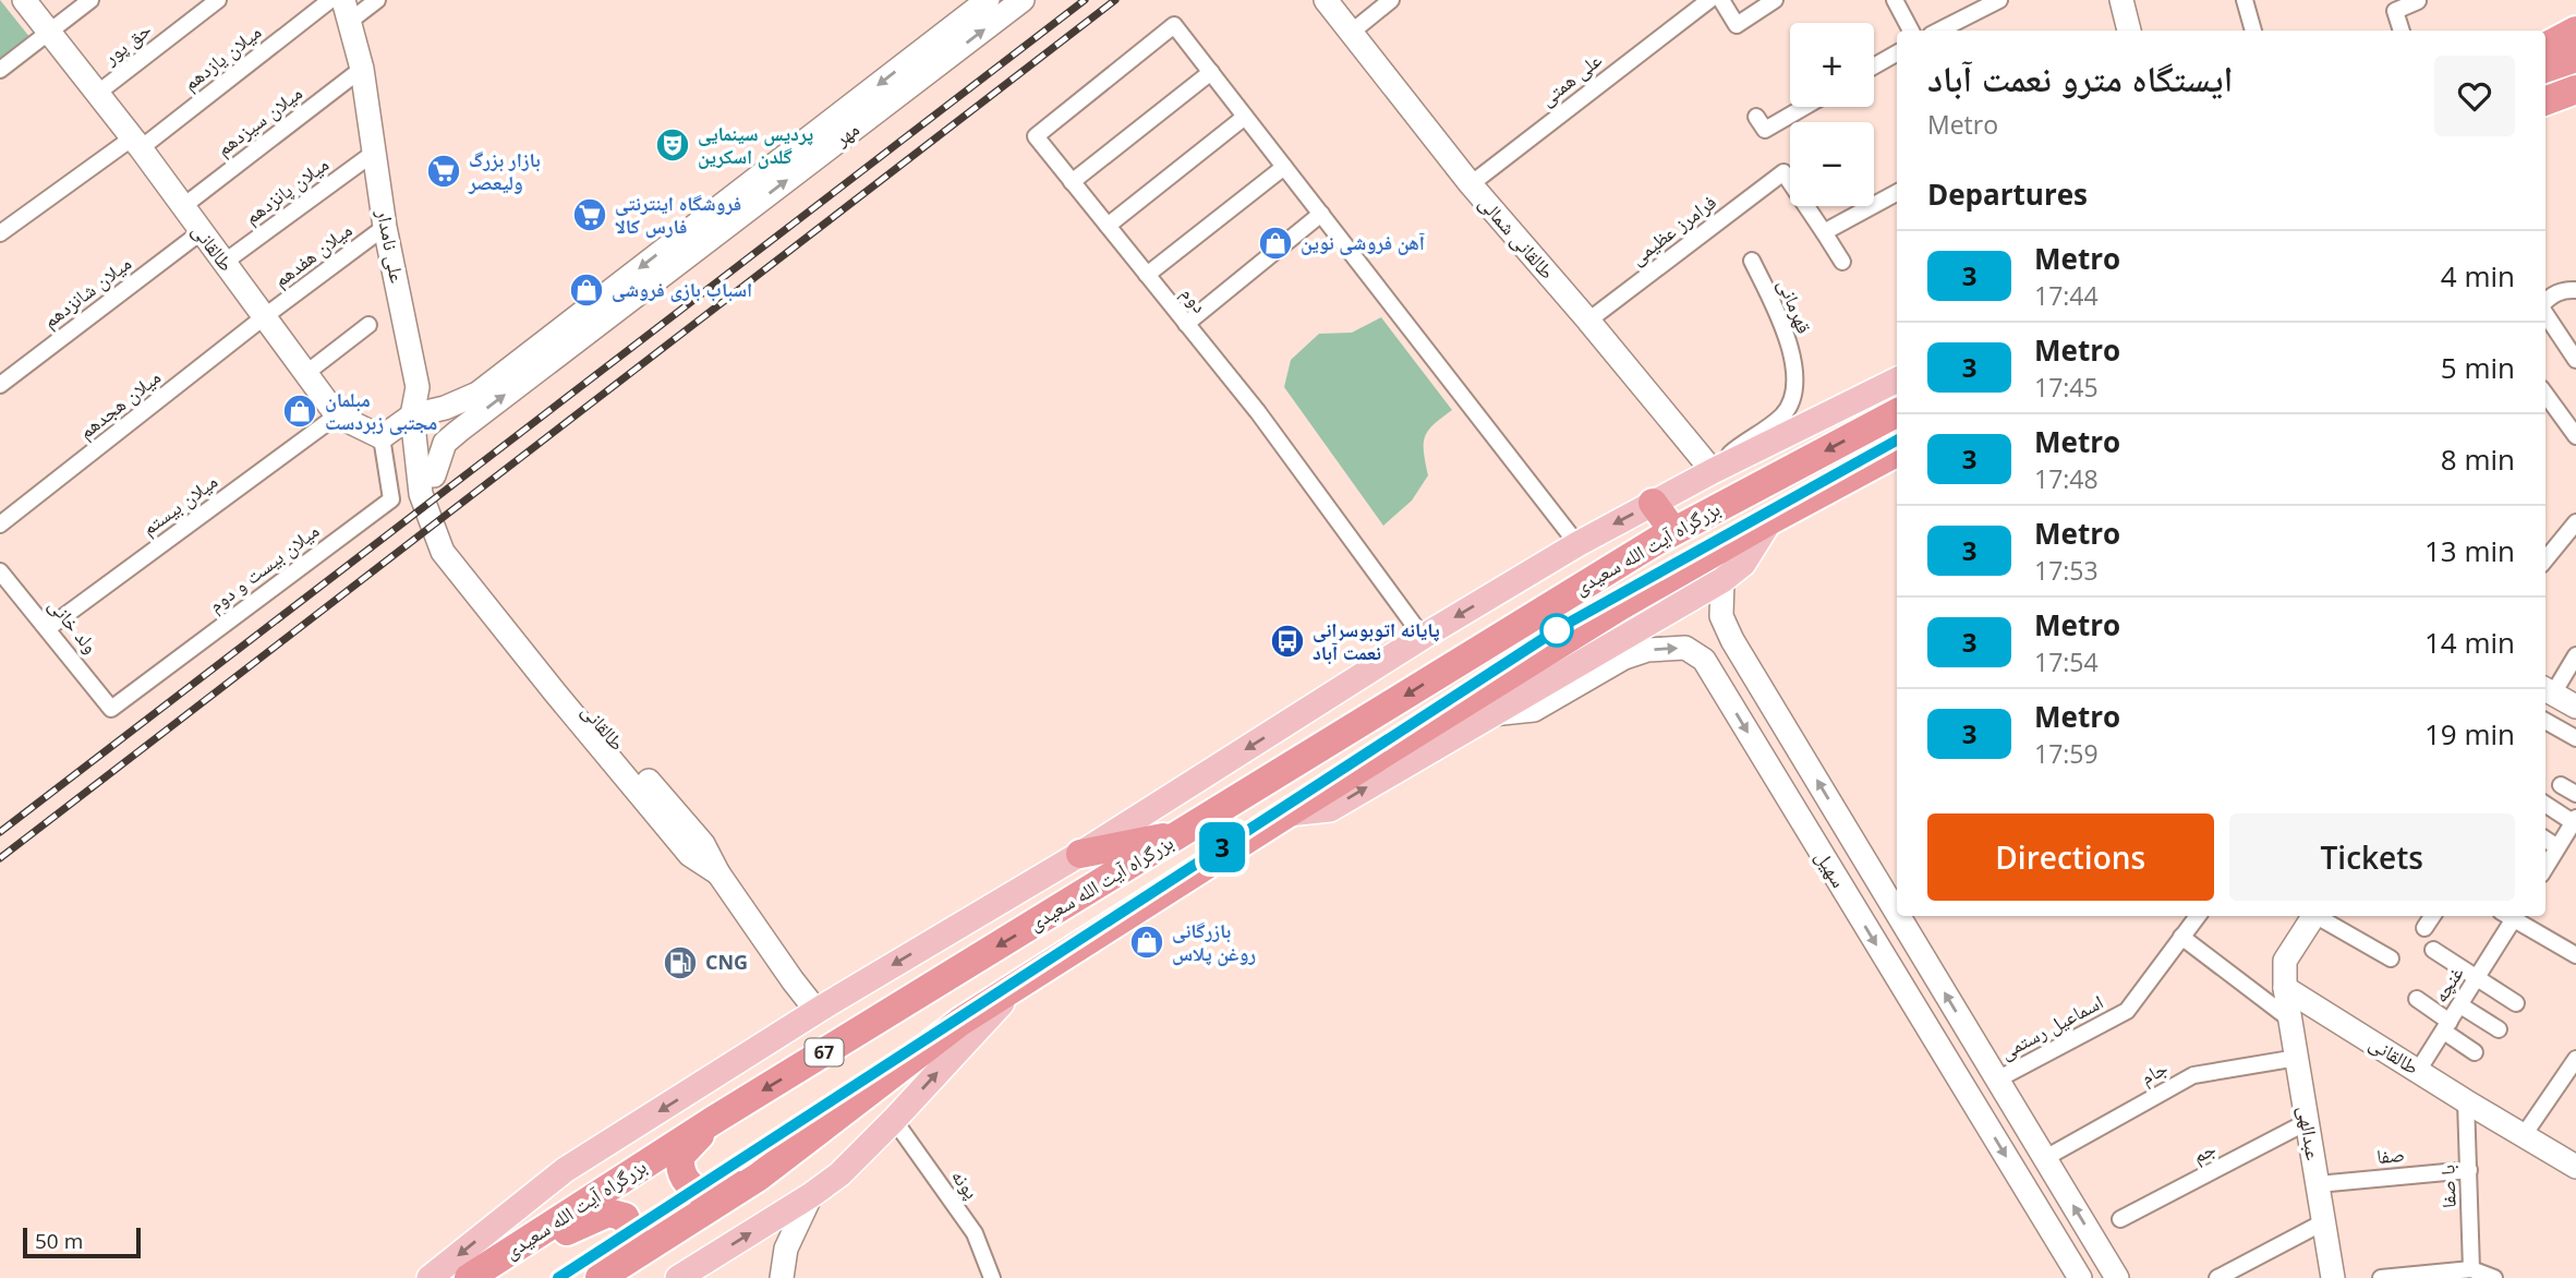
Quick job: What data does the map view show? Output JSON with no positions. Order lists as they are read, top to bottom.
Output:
{
  "streets": {
    "highway": ["بزرگراه آیت الله سعیدی", "67"],
    "street": [
      "حق پور",
      "میلان یازدهم",
      "علی همتی",
      "میلان سیزدهم",
      "مهر",
      "میلان پانزدهم",
      "فرامرز عظیمی",
      "طالقانی شمالی",
      "علی نامدار",
      "طالقانی",
      "میلان هفدهم",
      "میلان شانزدهم",
      "دوم",
      "قهرمانی",
      "میلان هجدهم",
      "میلان بیستم",
      "میلان بیست و دوم",
      "ولد خانی",
      "سهیل",
      "غنچه",
      "اسماعیل رستمی",
      "جام",
      "عبدالهی",
      "جم",
      "صفا",
      "پونه",
      "با صفا"
    ]
  },
  "crossings": [
    ["حق پور", "طالقانی"],
    ["میلان یازدهم", "طالقانی"],
    ["علی همتی", "طالقانی شمالی"],
    ["میلان سیزدهم", "علی نامدار"],
    ["میلان سیزدهم", "طالقانی"],
    ["مهر", "طالقانی"],
    ["میلان پانزدهم", "علی نامدار"],
    ["میلان پانزدهم", "طالقانی"],
    ["فرامرز عظیمی", "طالقانی شمالی"],
    ["طالقانی شمالی", "قهرمانی"],
    ["علی نامدار", "طالقانی"],
    ["علی نامدار", "میلان هفدهم"],
    ["طالقانی", "میلان هفدهم"],
    ["طالقانی", "میلان شانزدهم"],
    ["طالقانی", "میلان هجدهم"],
    ["طالقانی", "میلان بیستم"],
    ["طالقانی", "میلان بیست و دوم"],
    ["طالقانی", "غنچه"],
    ["طالقانی", "عبدالهی"],
    ["طالقانی", "با صفا"],
    ["میلان هفدهم", "میلان هجدهم"],
    ["میلان بیستم", "ولد خانی"],
    ["میلان بیست و دوم", "ولد خانی"],
    ["سهیل", "اسماعیل رستمی"],
    ["سهیل", "جام"],
    ["جام", "عبدالهی"],
    ["عبدالهی", "جم"],
    ["عبدالهی", "صفا"],
    ["صفا", "با صفا"]
  ],
  "places": {
    "theatre": ["پردیس سینمایی گلدن اسکرین"],
    "supermarket": ["بازار بزرگ ولیعصر", "فروشگاه اینترنتی فارس کالا"],
    "shop": [
      "آهن فروشی نوین",
      "اسباب بازی فروشی",
      "مبلمان مجتبی زبردست",
      "بازرگانی روغن پلاس"
    ],
    "bus stop": ["پایانه اتوبوسرانی نعمت آباد"],
    "fuel station": ["CNG"]
  },
  "lines": ["metro line 3"],
  "scale_bar": "50 m",
  "page": {
    "on_map": "3",
    "map_buttons": ["+", "−"],
    "heading": [
      ["ایستگاه مترو نعمت آباد", "Metro"],
      "Departures"
    ],
    "list": [
      {
        "mark": "3",
        "name": "Metro",
        "note": "17:44",
        "value": "4 min"
      },
      {
        "mark": "3",
        "name": "Metro",
        "note": "17:45",
        "value": "5 min"
      },
      {
        "mark": "3",
        "name": "Metro",
        "note": "17:48",
        "value": "8 min"
      },
      {
        "mark": "3",
        "name": "Metro",
        "note": "17:53",
        "value": "13 min"
      },
      {
        "mark": "3",
        "name": "Metro",
        "note": "17:54",
        "value": "14 min"
      },
      {
        "mark": "3",
        "name": "Metro",
        "note": "17:59",
        "value": "19 min"
      }
    ],
    "buttons": ["Directions", "Tickets"],
    "scale": "50 m"
  }
}
